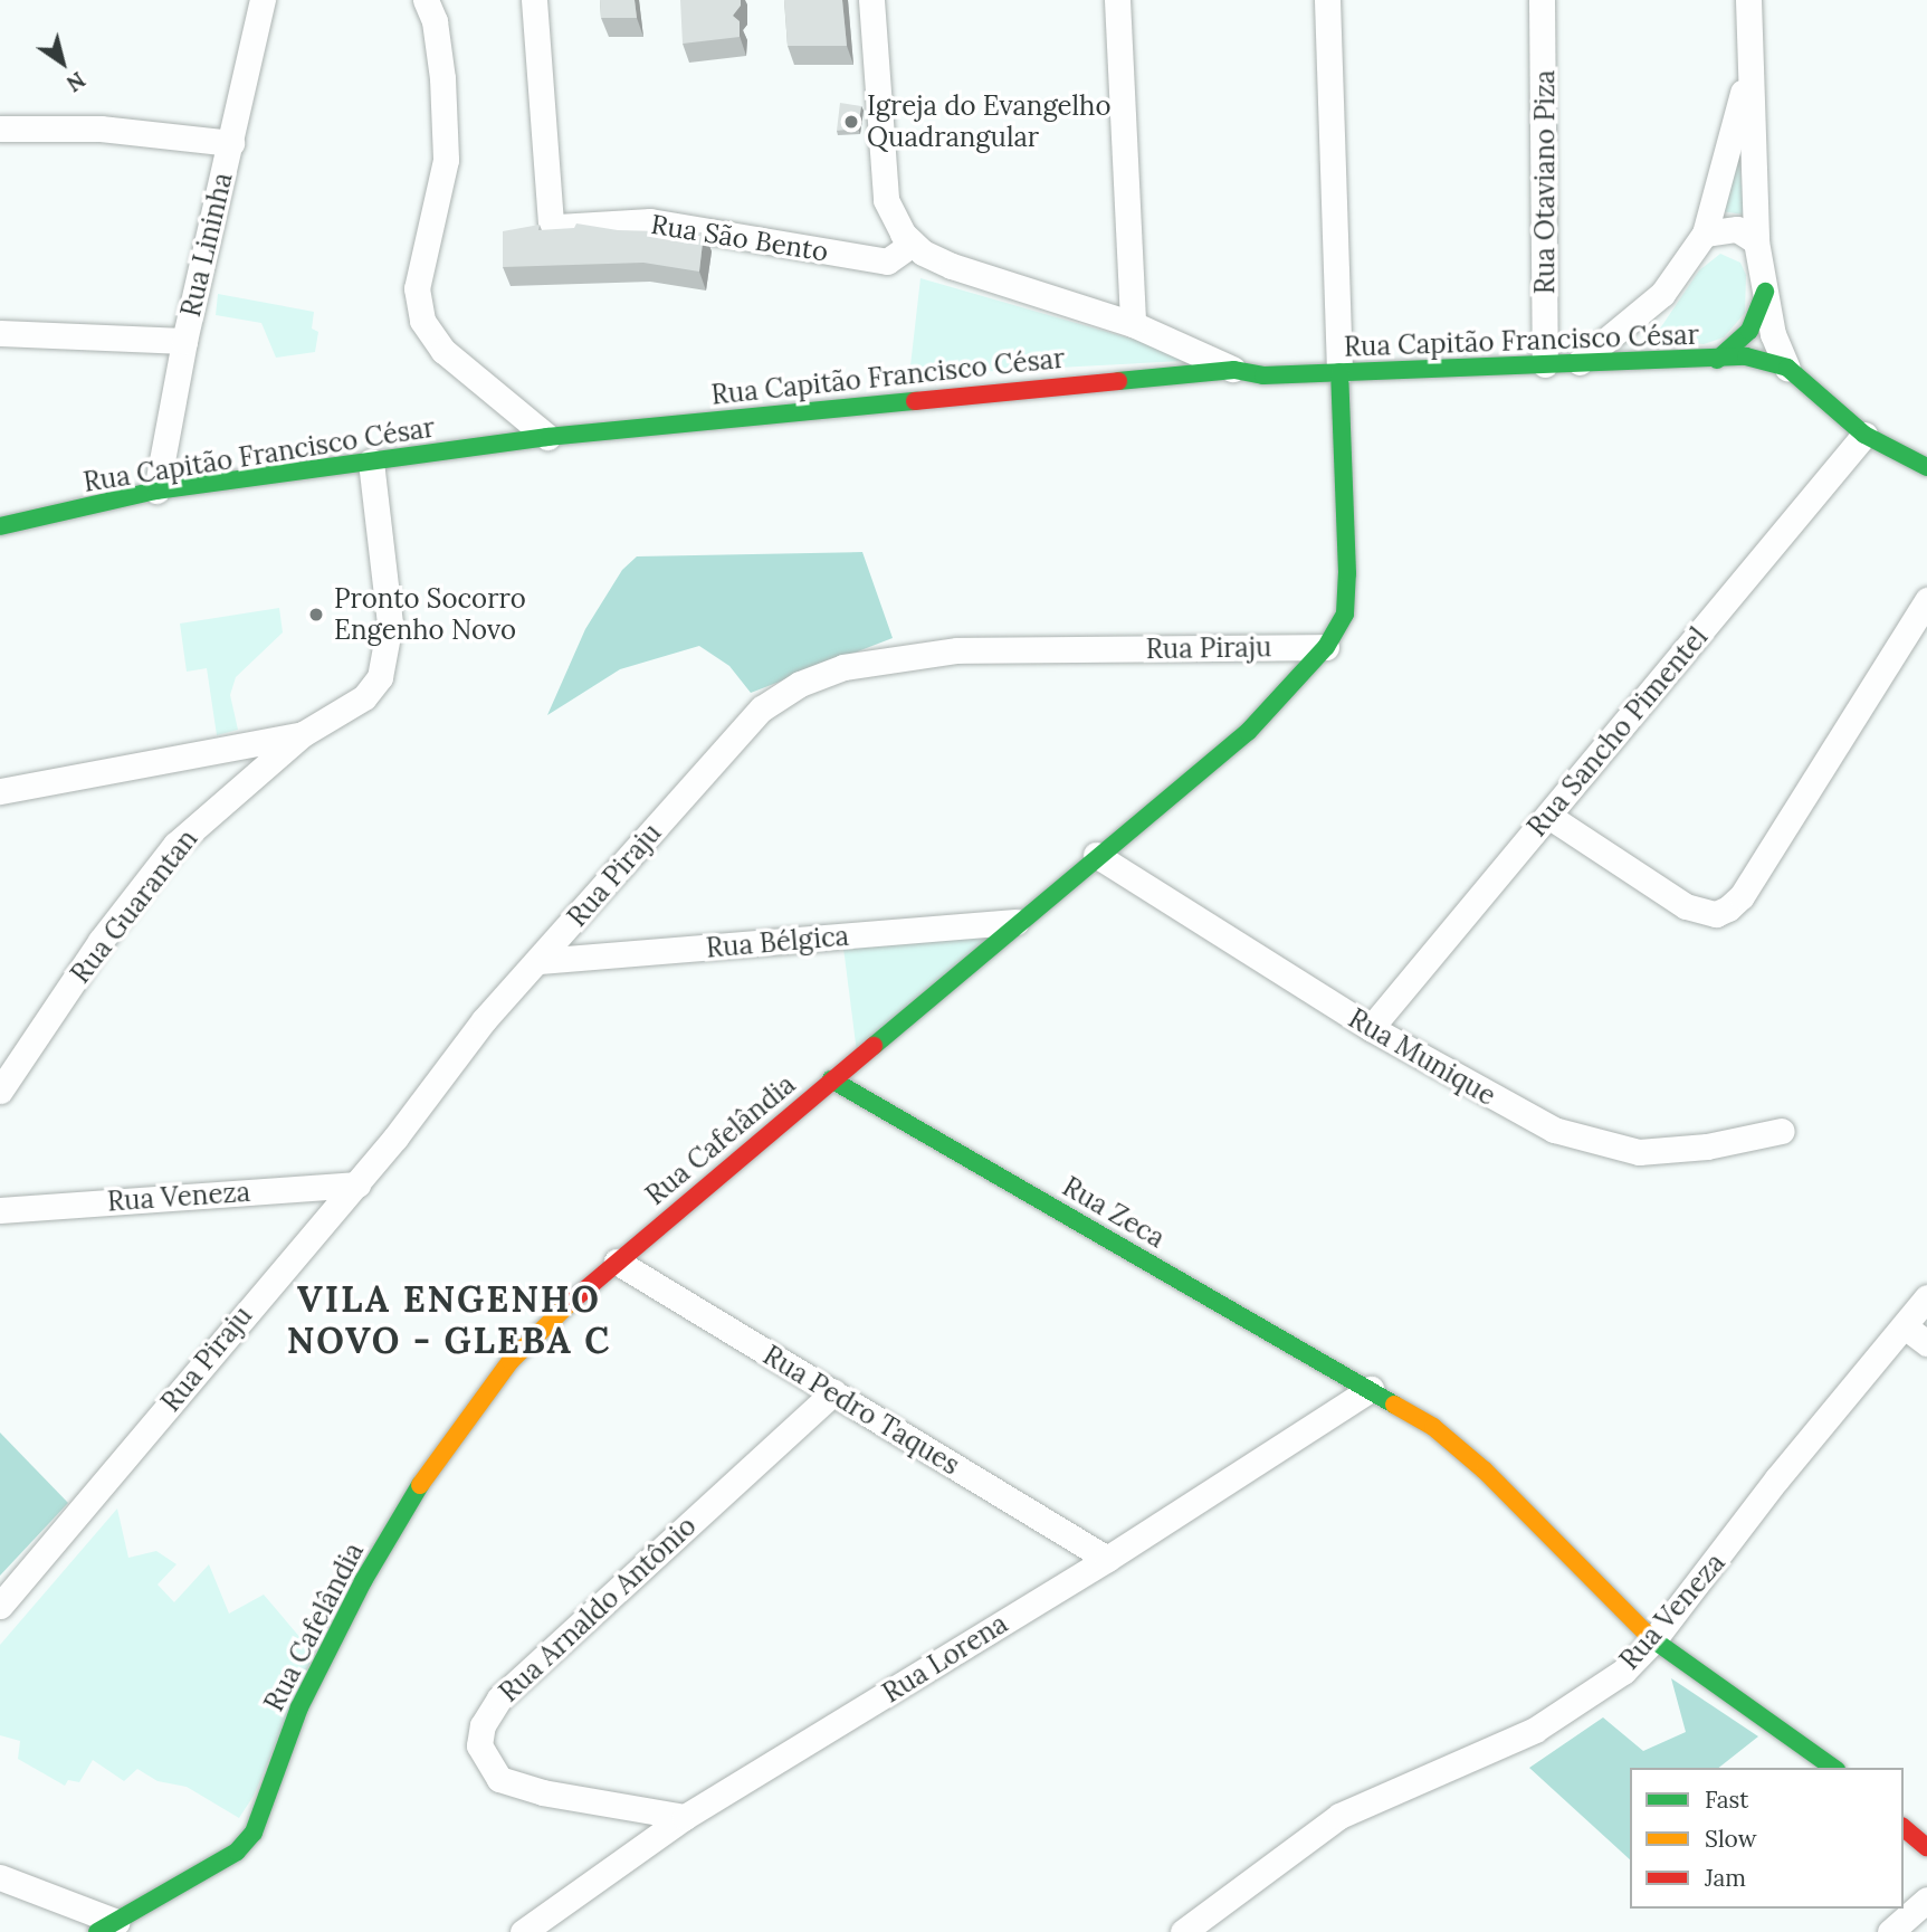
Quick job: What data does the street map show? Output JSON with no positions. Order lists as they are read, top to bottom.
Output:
{
  "streets": {
    "street": [
      "Rua Otaviano Piza",
      "Rua São Bento",
      "Rua Lininha",
      "Rua Capitão Francisco César",
      "Rua Piraju",
      "Rua Sancho Pimentel",
      "Rua Guarantan",
      "Rua Bélgica",
      "Rua Munique",
      "Rua Cafelândia",
      "Rua Veneza",
      "Rua Zeca",
      "Rua Pedro Taques",
      "Rua Arnaldo Antônio",
      "Rua Lorena"
    ]
  },
  "crossings": [
    ["Rua Otaviano Piza", "Rua Capitão Francisco César"],
    ["Rua Lininha", "Rua Capitão Francisco César"],
    ["Rua Capitão Francisco César", "Rua Guarantan"],
    ["Rua Capitão Francisco César", "Rua Cafelândia"],
    ["Rua Piraju", "Rua Bélgica"],
    ["Rua Piraju", "Rua Cafelândia"],
    ["Rua Piraju", "Rua Veneza"],
    ["Rua Sancho Pimentel", "Rua Munique"],
    ["Rua Bélgica", "Rua Cafelândia"],
    ["Rua Munique", "Rua Cafelândia"],
    ["Rua Cafelândia", "Rua Zeca"],
    ["Rua Cafelândia", "Rua Pedro Taques"],
    ["Rua Veneza", "Rua Zeca"],
    ["Rua Zeca", "Rua Lorena"],
    ["Rua Pedro Taques", "Rua Arnaldo Antônio"],
    ["Rua Pedro Taques", "Rua Lorena"],
    ["Rua Arnaldo Antônio", "Rua Lorena"]
  ],
  "districts": ["VILA ENGENHO NOVO - GLEBA C"],
  "places": ["Igreja do Evangelho Quadrangular", "Pronto Socorro Engenho Novo"],
  "legend": ["Fast", "Slow", "Jam"],
  "north": "bottom right"
}
